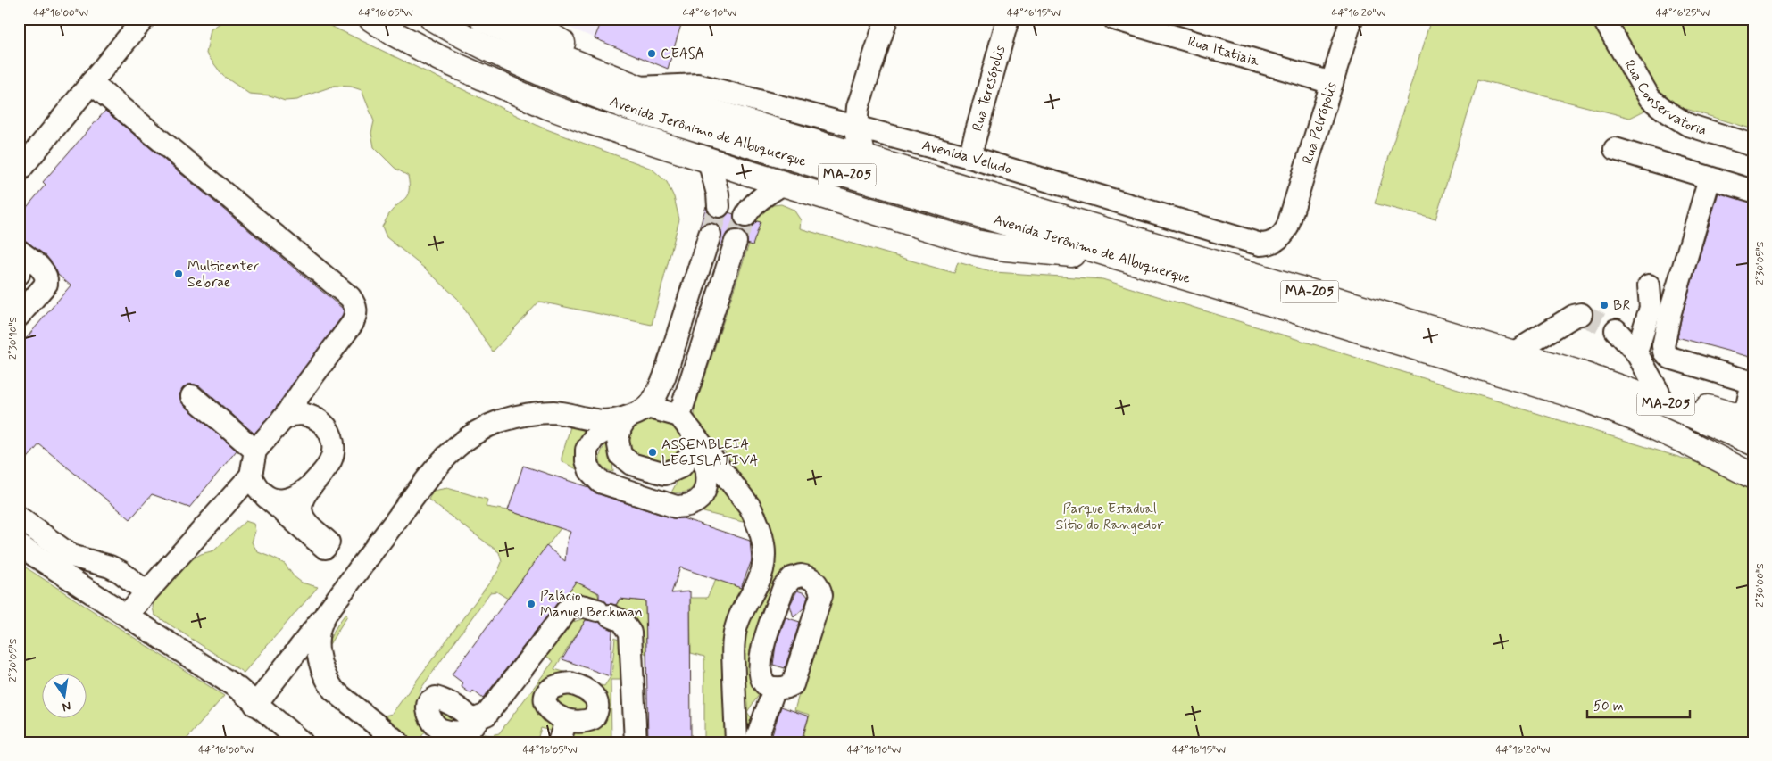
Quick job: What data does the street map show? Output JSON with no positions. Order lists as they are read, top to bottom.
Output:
{
  "streets": {
    "main road": ["Avenida Jerônimo de Albuquerque", "MA-205"],
    "street": [
      "Rua Itatiaia",
      "Rua Teresópolis",
      "Rua Conservatoria",
      "Rua Petrópolis",
      "Avenida Veludo"
    ]
  },
  "crossings": [
    ["Rua Itatiaia", "Rua Petrópolis"],
    ["Rua Teresópolis", "Avenida Veludo"],
    ["Rua Petrópolis", "Avenida Veludo"],
    ["Avenida Jerônimo de Albuquerque", "Avenida Veludo"]
  ],
  "parks": ["Parque Estadual Sítio do Rangedor"],
  "places": [
    "CEASA",
    "Multicenter Sebrae",
    "BR",
    "ASSEMBLEIA LEGISLATIVA",
    "Palácio Manuel Beckman"
  ],
  "scale_bar": "50 m",
  "north": "bottom",
  "coordinates": [
    "44°16'00\"W",
    "44°16'05\"W",
    "44°16'10\"W",
    "44°16'15\"W",
    "44°16'20\"W",
    "44°16'25\"W",
    "2°30'05\"S",
    "2°30'10\"S",
    "2°30'00\"S"
  ]
}
